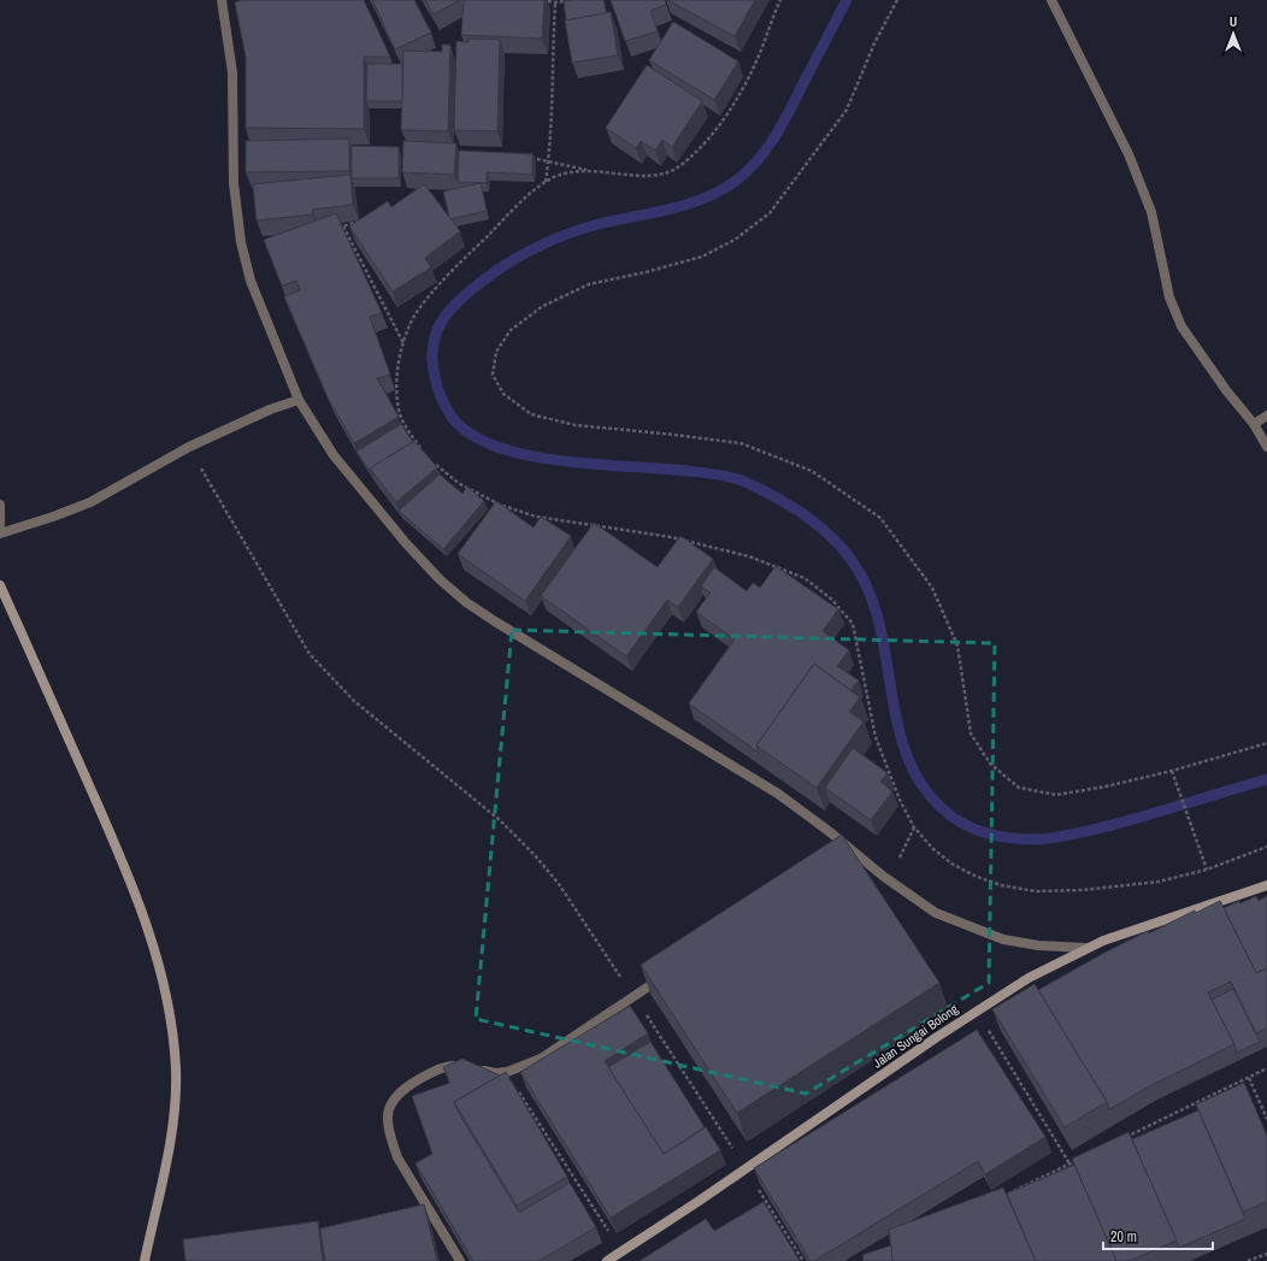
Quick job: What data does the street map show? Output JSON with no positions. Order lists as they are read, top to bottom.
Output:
{
  "streets": {
    "street": ["Jalan Sungai Bolong"]
  },
  "scale_bar": "20 m",
  "north": "top"
}
